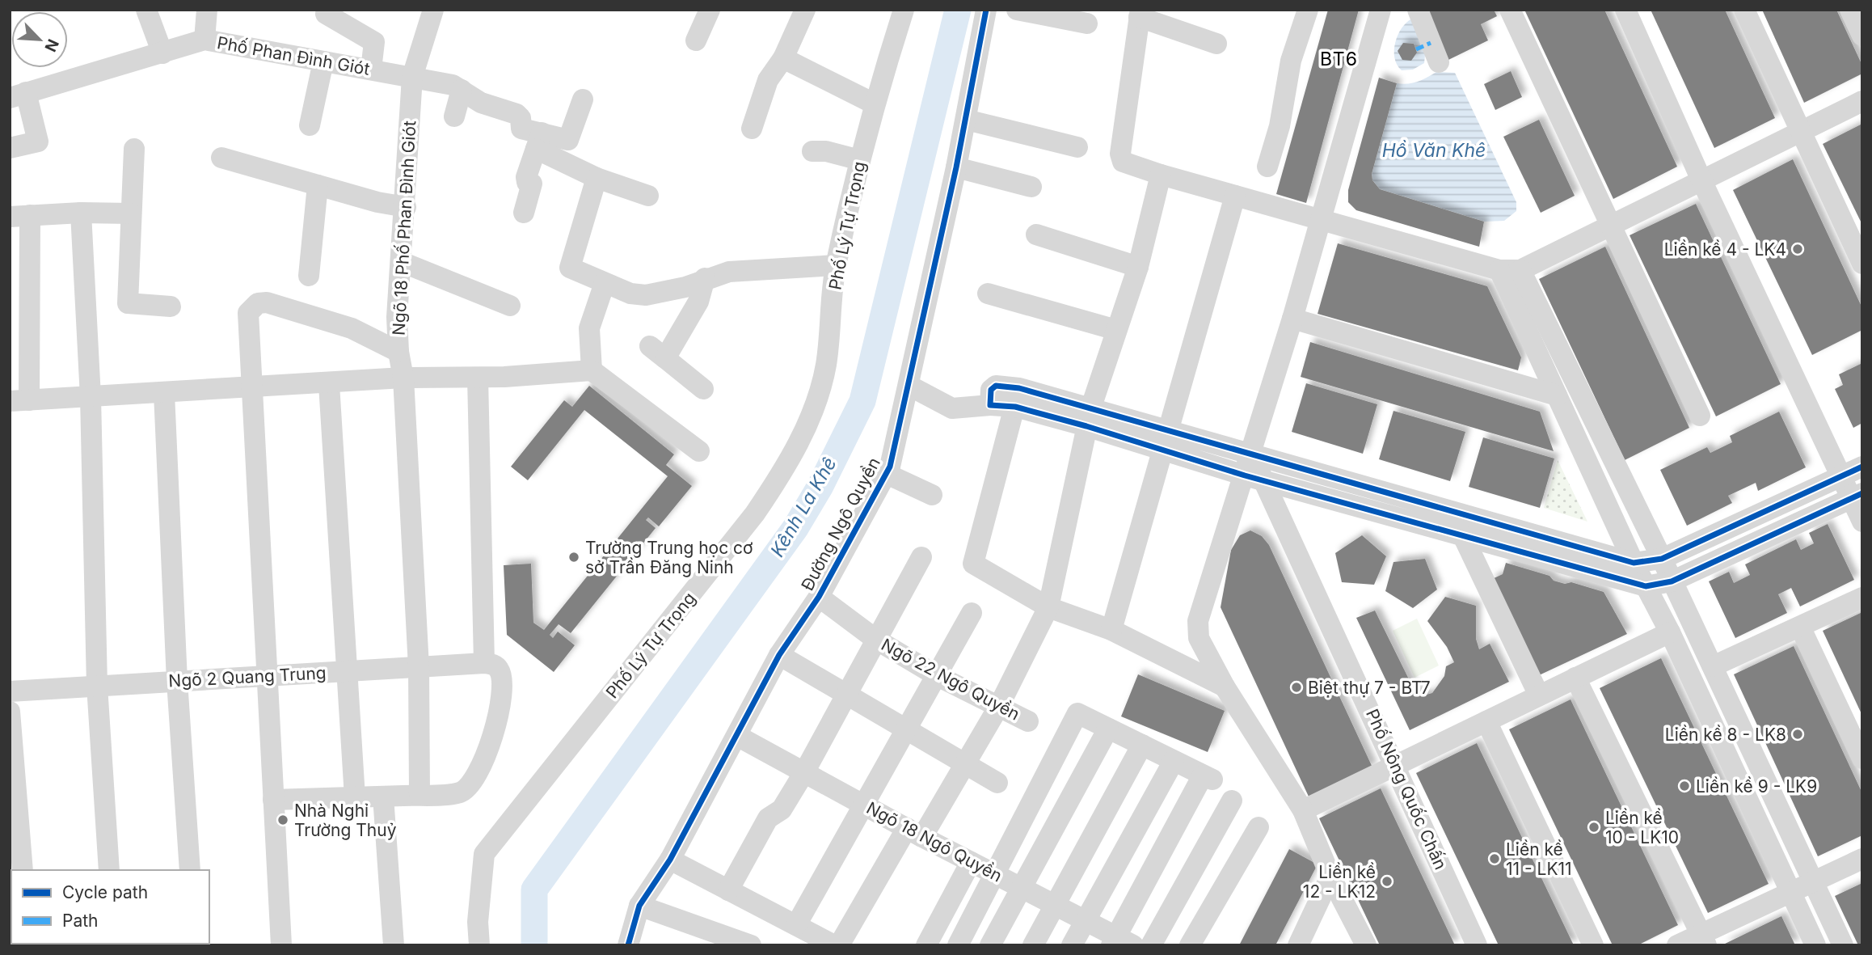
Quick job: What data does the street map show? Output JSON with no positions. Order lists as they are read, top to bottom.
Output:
{
  "streets": {
    "street": [
      "Phố Phan Đình Giót",
      "Phố Lý Tự Trọng",
      "Ngõ 18 Phố Phan Đình Giót",
      "Đường Ngô Quyền",
      "Ngõ 2 Quang Trung",
      "Ngõ 22 Ngô Quyền",
      "Phố Nông Quốc Chấn",
      "Ngõ 18 Ngô Quyền"
    ]
  },
  "crossings": [
    ["Phố Phan Đình Giót", "Ngõ 18 Phố Phan Đình Giót"],
    ["Ngõ 18 Phố Phan Đình Giót", "Ngõ 2 Quang Trung"],
    ["Đường Ngô Quyền", "Ngõ 22 Ngô Quyền"],
    ["Đường Ngô Quyền", "Ngõ 18 Ngô Quyền"]
  ],
  "districts": ["BT6"],
  "water": ["Hồ Văn Khê", "Kênh La Khê"],
  "places": [
    "Liền kề 4 - LK4",
    "Trường Trung học cơ sở Trần Đăng Ninh",
    "Biệt thự 7 - BT7",
    "Liền kề 8 - LK8",
    "Liền kề 9 - LK9",
    "Nhà Nghỉ Trường Thuỷ",
    "Liền kề 10 - LK10",
    "Liền kề 11 - LK11",
    "Liền kề 12 - LK12"
  ],
  "legend": ["Cycle path", "Path"],
  "north": "bottom right"
}
